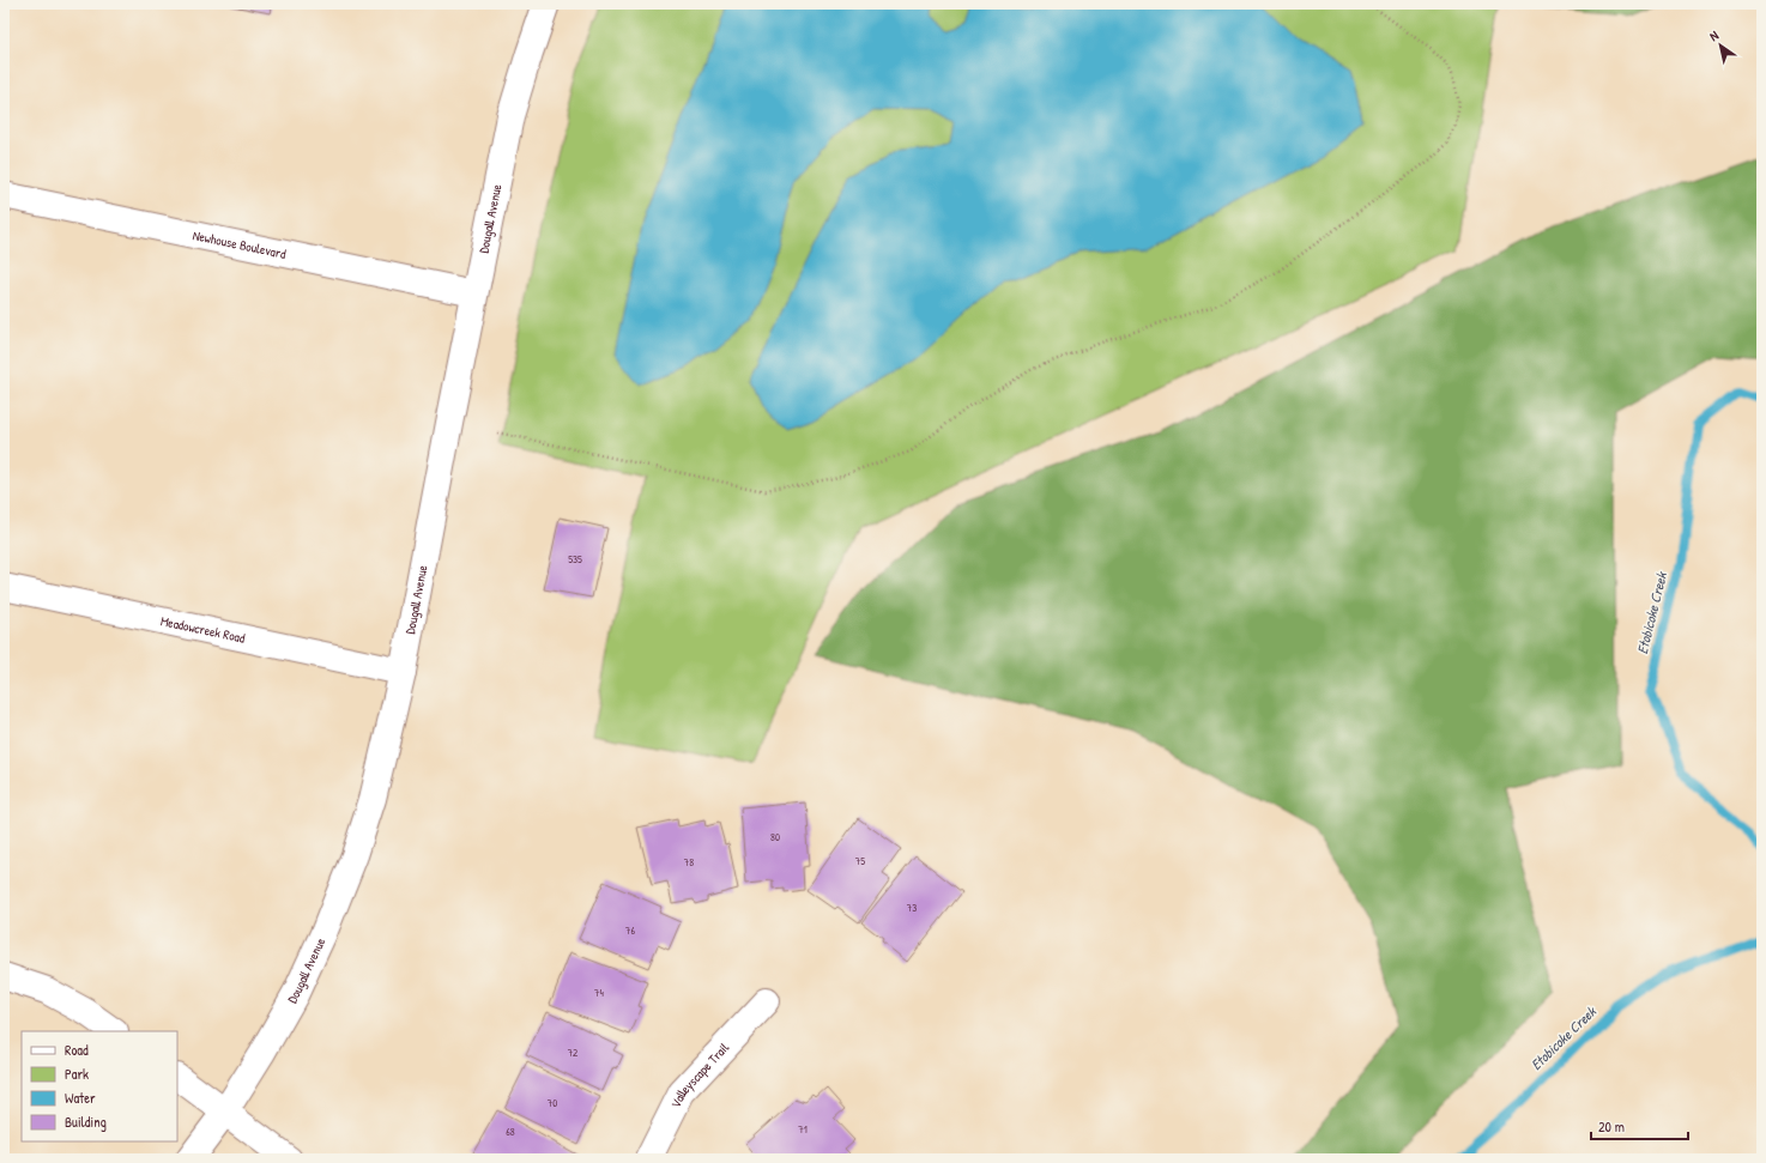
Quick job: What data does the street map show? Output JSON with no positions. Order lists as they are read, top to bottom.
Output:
{
  "streets": {
    "street": [
      "Dougall Avenue",
      "Newhouse Boulevard",
      "Meadowcreek Road",
      "Valleyscape Trail"
    ]
  },
  "crossings": [
    ["Dougall Avenue", "Newhouse Boulevard"],
    ["Dougall Avenue", "Meadowcreek Road"]
  ],
  "water": ["Etobicoke Creek"],
  "house_numbers": [
    "535",
    "80",
    "75",
    "78",
    "73",
    "76",
    "74",
    "72",
    "70",
    "71",
    "68"
  ],
  "legend": [
    "Road",
    "Park",
    "Water",
    "Building"
  ],
  "scale_bar": "20 m",
  "north": "top left"
}
